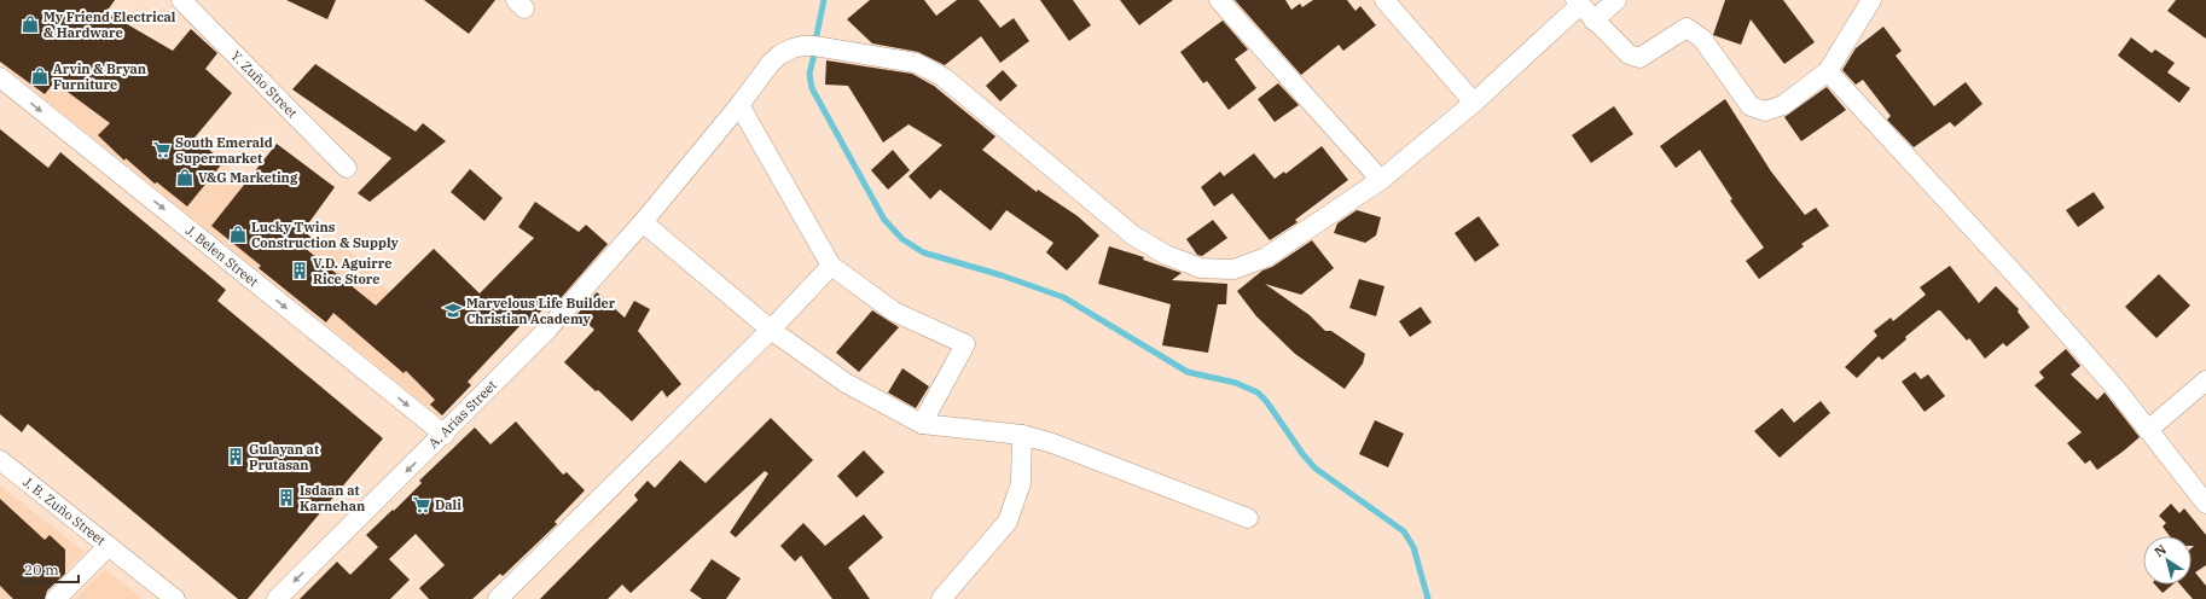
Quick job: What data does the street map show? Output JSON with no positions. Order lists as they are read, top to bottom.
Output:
{
  "streets": {
    "street": [
      "Y. Zuño Street",
      "J. Belen Street",
      "A. Arias Street",
      "J. B. Zuño Street"
    ]
  },
  "crossings": [
    ["J. Belen Street", "A. Arias Street"]
  ],
  "one_way": ["J. Belen Street"],
  "places": {
    "shop": [
      "My Friend Electrical & Hardware",
      "Arvin & Bryan Furniture",
      "V&G Marketing",
      "Lucky Twins Construction & Supply"
    ],
    "supermarket": ["South Emerald Supermarket", "Dali"],
    "building": ["V.D. Aguirre Rice Store", "Gulayan at Prutasan", "Isdaan at Karnehan"],
    "school or university": ["Marvelous Life Builder Christian Academy"]
  },
  "scale_bar": "20 m",
  "north": "top left"
}
